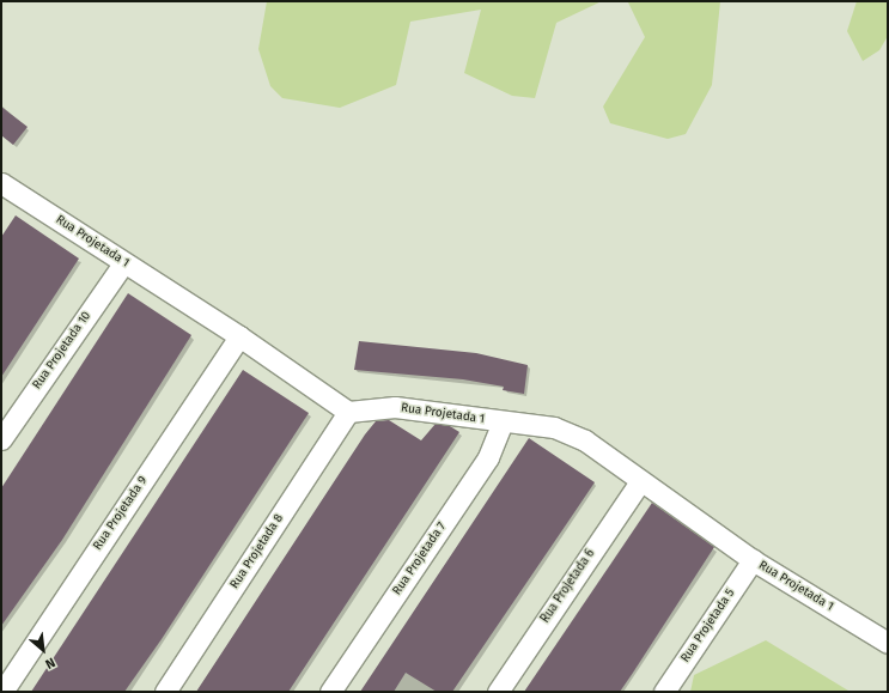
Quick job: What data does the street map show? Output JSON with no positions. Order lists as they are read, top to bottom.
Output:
{
  "streets": {
    "street": [
      "Rua Projetada 1",
      "Rua Projetada 10",
      "Rua Projetada 9",
      "Rua Projetada 8",
      "Rua Projetada 7",
      "Rua Projetada 6",
      "Rua Projetada 5"
    ]
  },
  "crossings": [
    ["Rua Projetada 1", "Rua Projetada 10"],
    ["Rua Projetada 1", "Rua Projetada 9"],
    ["Rua Projetada 1", "Rua Projetada 8"],
    ["Rua Projetada 1", "Rua Projetada 7"],
    ["Rua Projetada 1", "Rua Projetada 6"],
    ["Rua Projetada 1", "Rua Projetada 5"]
  ],
  "north": "bottom right"
}
